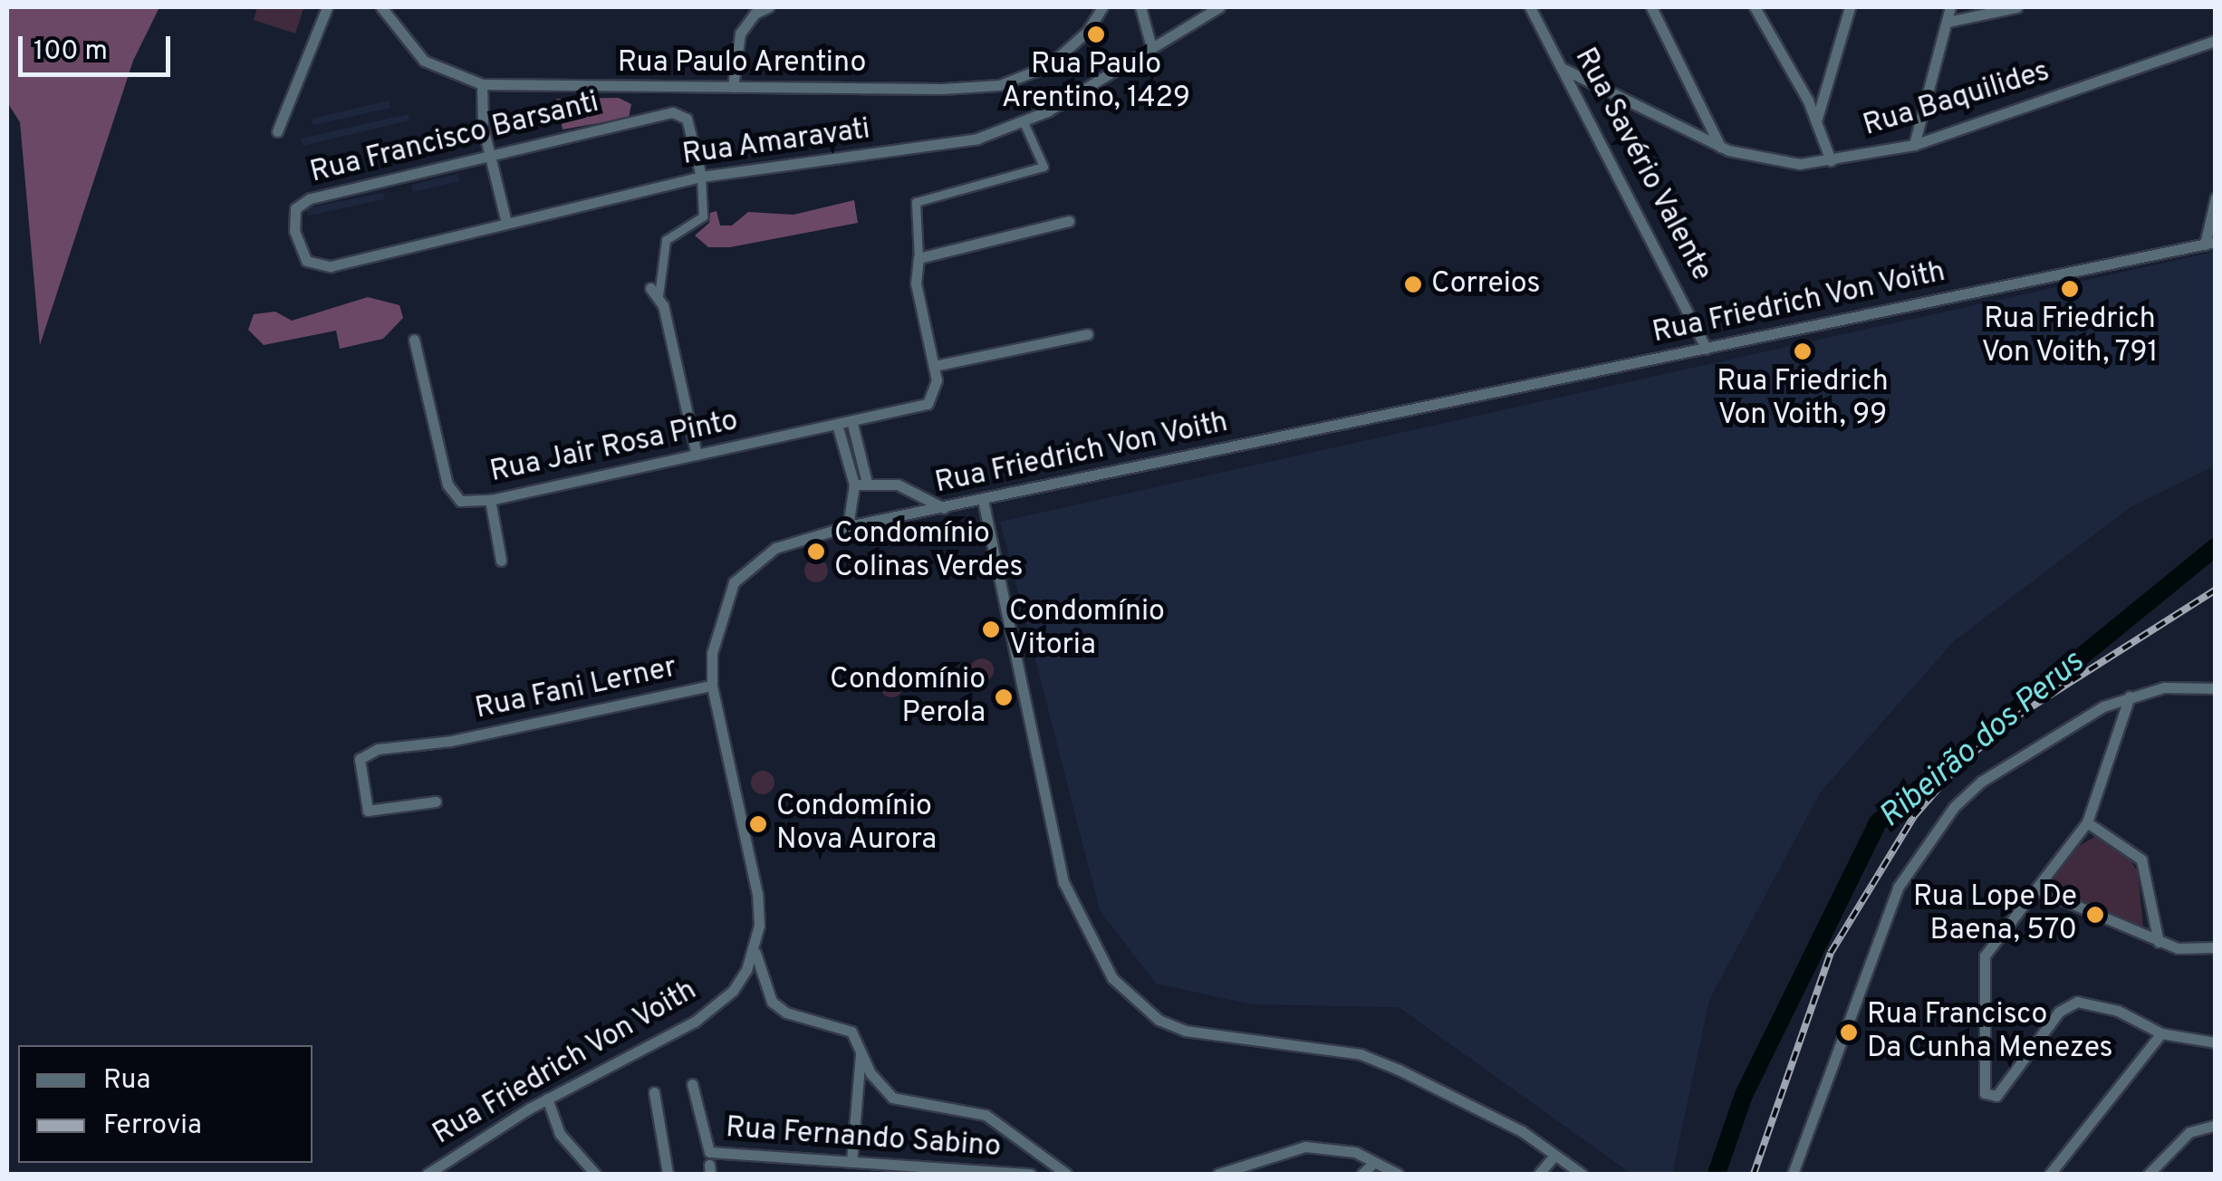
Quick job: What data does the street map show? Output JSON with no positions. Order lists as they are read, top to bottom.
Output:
{
  "streets": {
    "street": [
      "Rua Paulo Arentino",
      "Rua Baquilides",
      "Rua Francisco Barsanti",
      "Rua Amaravati",
      "Rua Savério Valente",
      "Rua Friedrich Von Voith",
      "Rua Jair Rosa Pinto",
      "Rua Fani Lerner",
      "Rua Fernando Sabino"
    ]
  },
  "crossings": [
    ["Rua Baquilides", "Rua Savério Valente"],
    ["Rua Francisco Barsanti", "Rua Amaravati"],
    ["Rua Savério Valente", "Rua Friedrich Von Voith"],
    ["Rua Friedrich Von Voith", "Rua Fani Lerner"]
  ],
  "water": ["Ribeirão dos Perus"],
  "places": [
    "Rua Paulo Arentino, 1429",
    "Correios",
    "Rua Friedrich Von Voith, 791",
    "Rua Friedrich Von Voith, 99",
    "Condomínio Colinas Verdes",
    "Condomínio Vitoria",
    "Condomínio Perola",
    "Condomínio Nova Aurora",
    "Rua Lope De Baena, 570",
    "Rua Francisco Da Cunha Menezes"
  ],
  "legend": ["Rua", "Ferrovia"],
  "scale_bar": "100 m"
}
